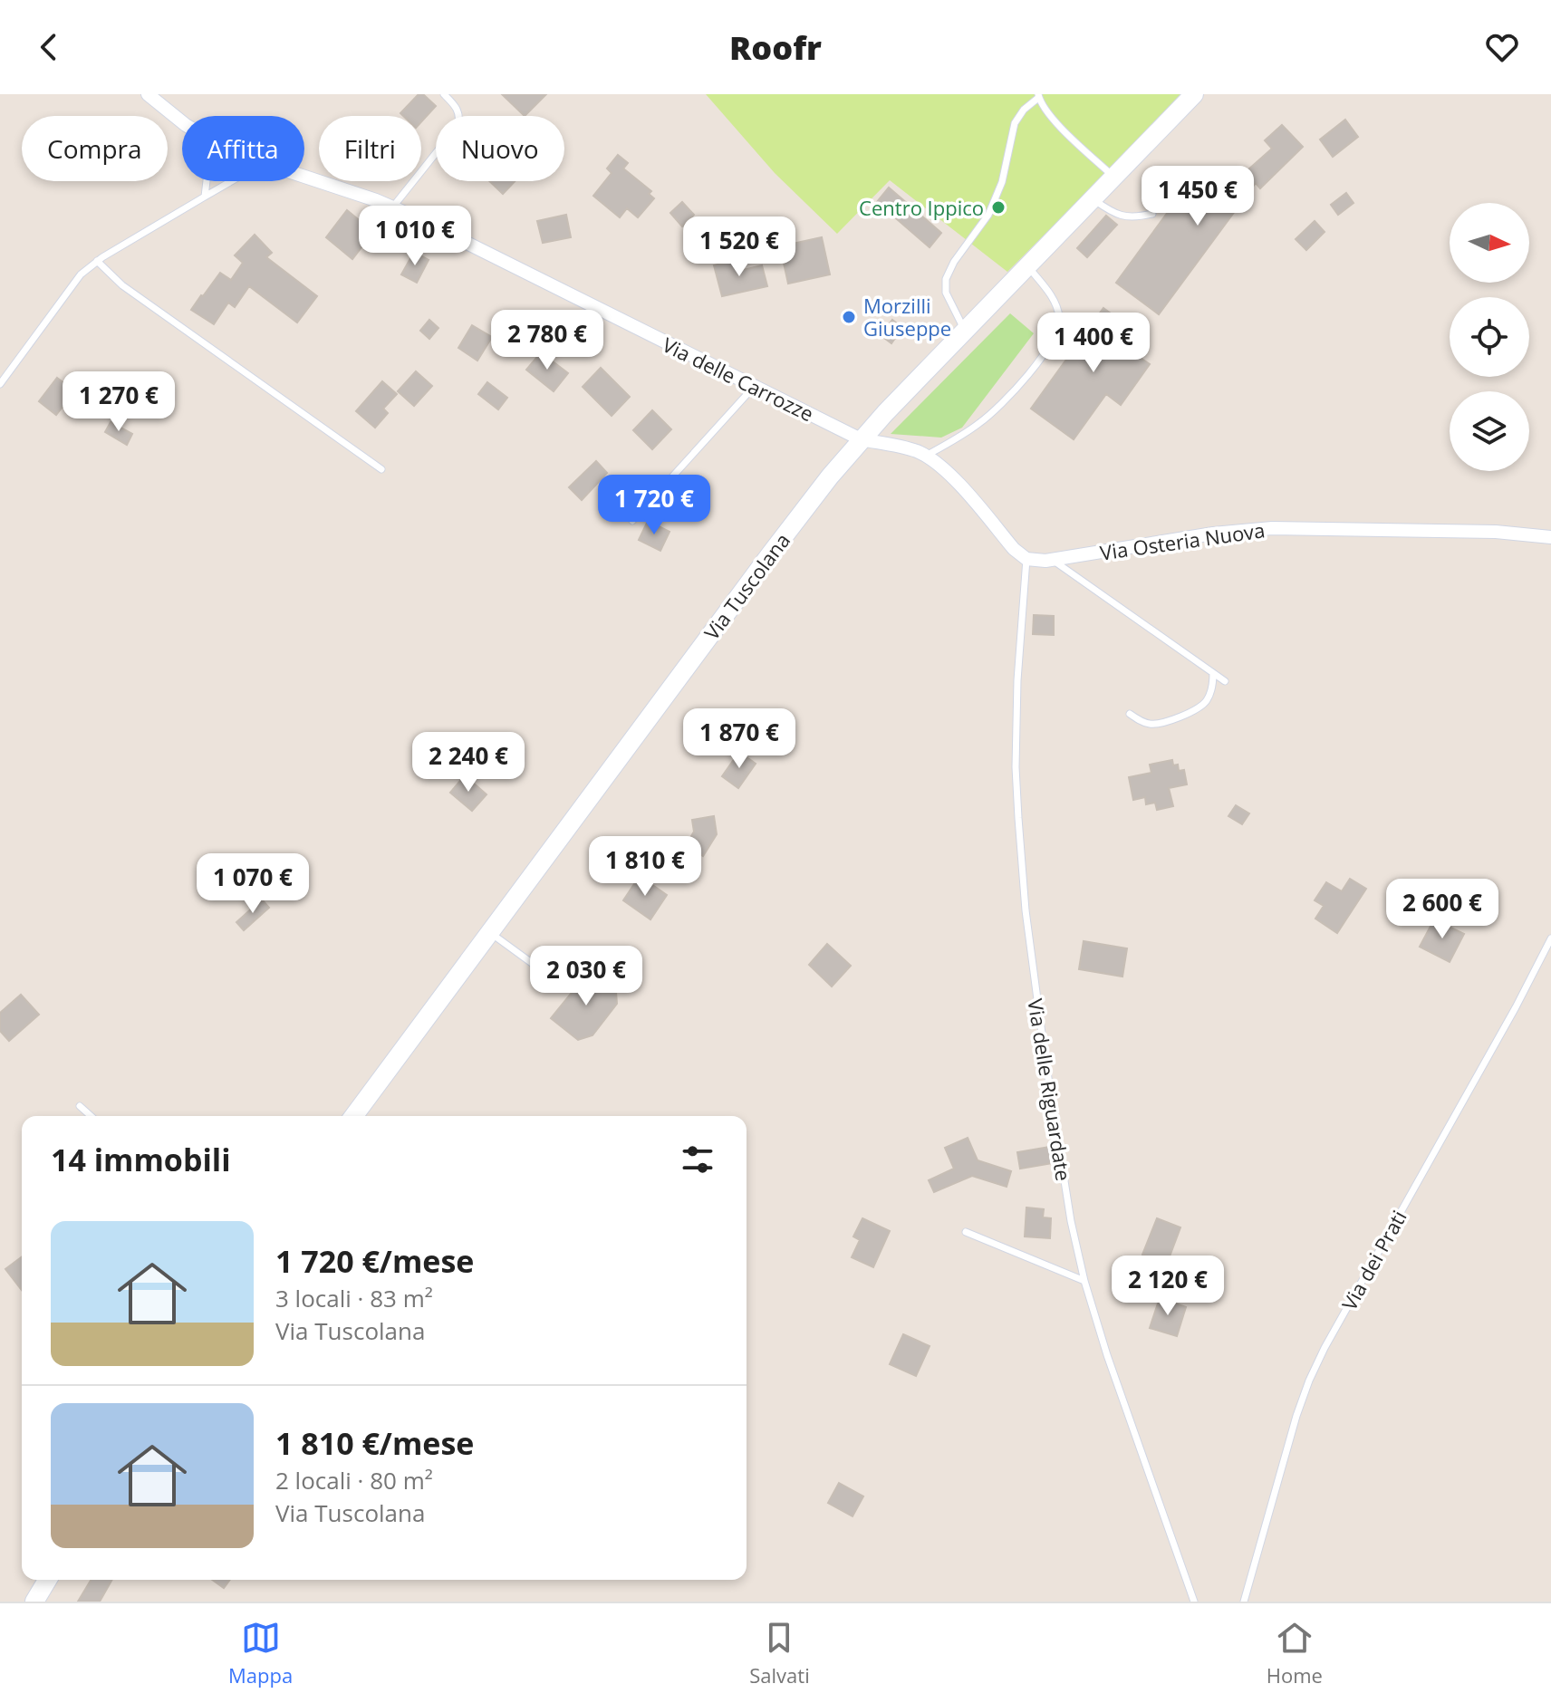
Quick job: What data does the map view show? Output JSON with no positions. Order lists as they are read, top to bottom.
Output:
{
  "streets": {
    "main road": ["Via Tuscolana"],
    "street": ["Via delle Carrozze", "Via Osteria Nuova"],
    "lane": ["Via delle Riguardate", "Via dei Prati"]
  },
  "crossings": [
    ["Via delle Carrozze", "Via Tuscolana"],
    ["Via Osteria Nuova", "Via delle Riguardate"]
  ],
  "places": ["Centro Ippico", "Morzilli Giuseppe"],
  "north": "right",
  "page": {
    "header": "Roofr",
    "chip": [
      "Compra",
      "Affitta",
      "Filtri",
      "Nuovo"
    ],
    "price": [
      "1 450 €",
      "1 010 €",
      "1 520 €",
      "2 780 €",
      "1 400 €",
      "1 270 €",
      "1 720 €",
      "1 870 €",
      "2 240 €",
      "1 810 €",
      "1 070 €",
      "2 600 €",
      "2 030 €",
      "2 120 €"
    ],
    "heading": "14 immobili",
    "list": [
      {
        "name": "1 720 €/mese",
        "note": "3 locali · 83 m² · Via Tuscolana"
      },
      {
        "name": "1 810 €/mese",
        "note": "2 locali · 80 m² · Via Tuscolana"
      }
    ],
    "tabs": ["Mappa", "Salvati", "Home"]
  }
}
